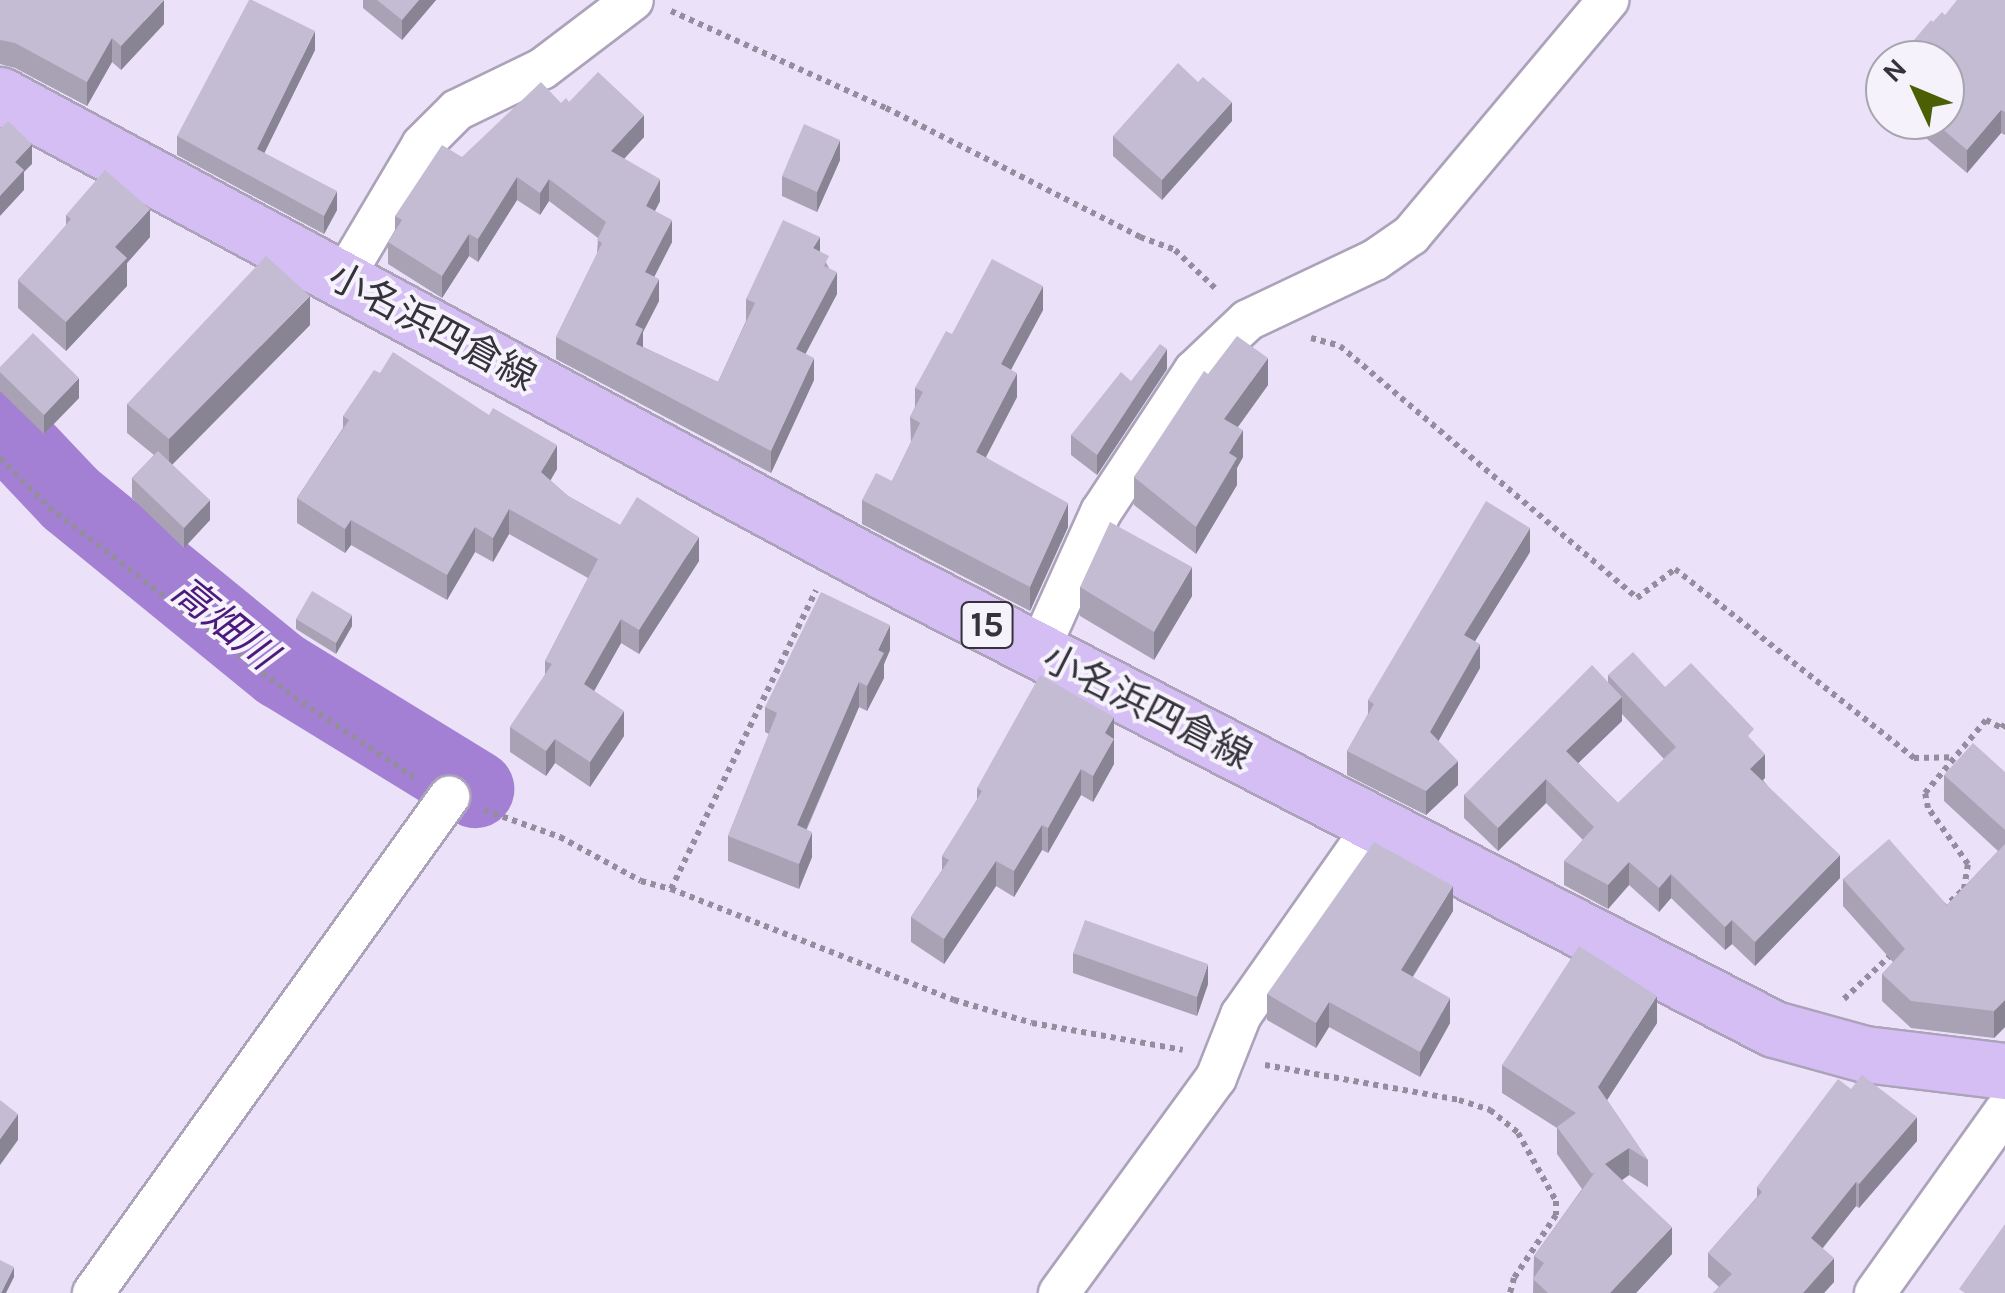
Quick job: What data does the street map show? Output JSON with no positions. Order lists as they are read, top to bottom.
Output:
{
  "streets": {
    "main road": ["小名浜四倉線", "15"]
  },
  "water": ["高畑川"],
  "north": "top left"
}
